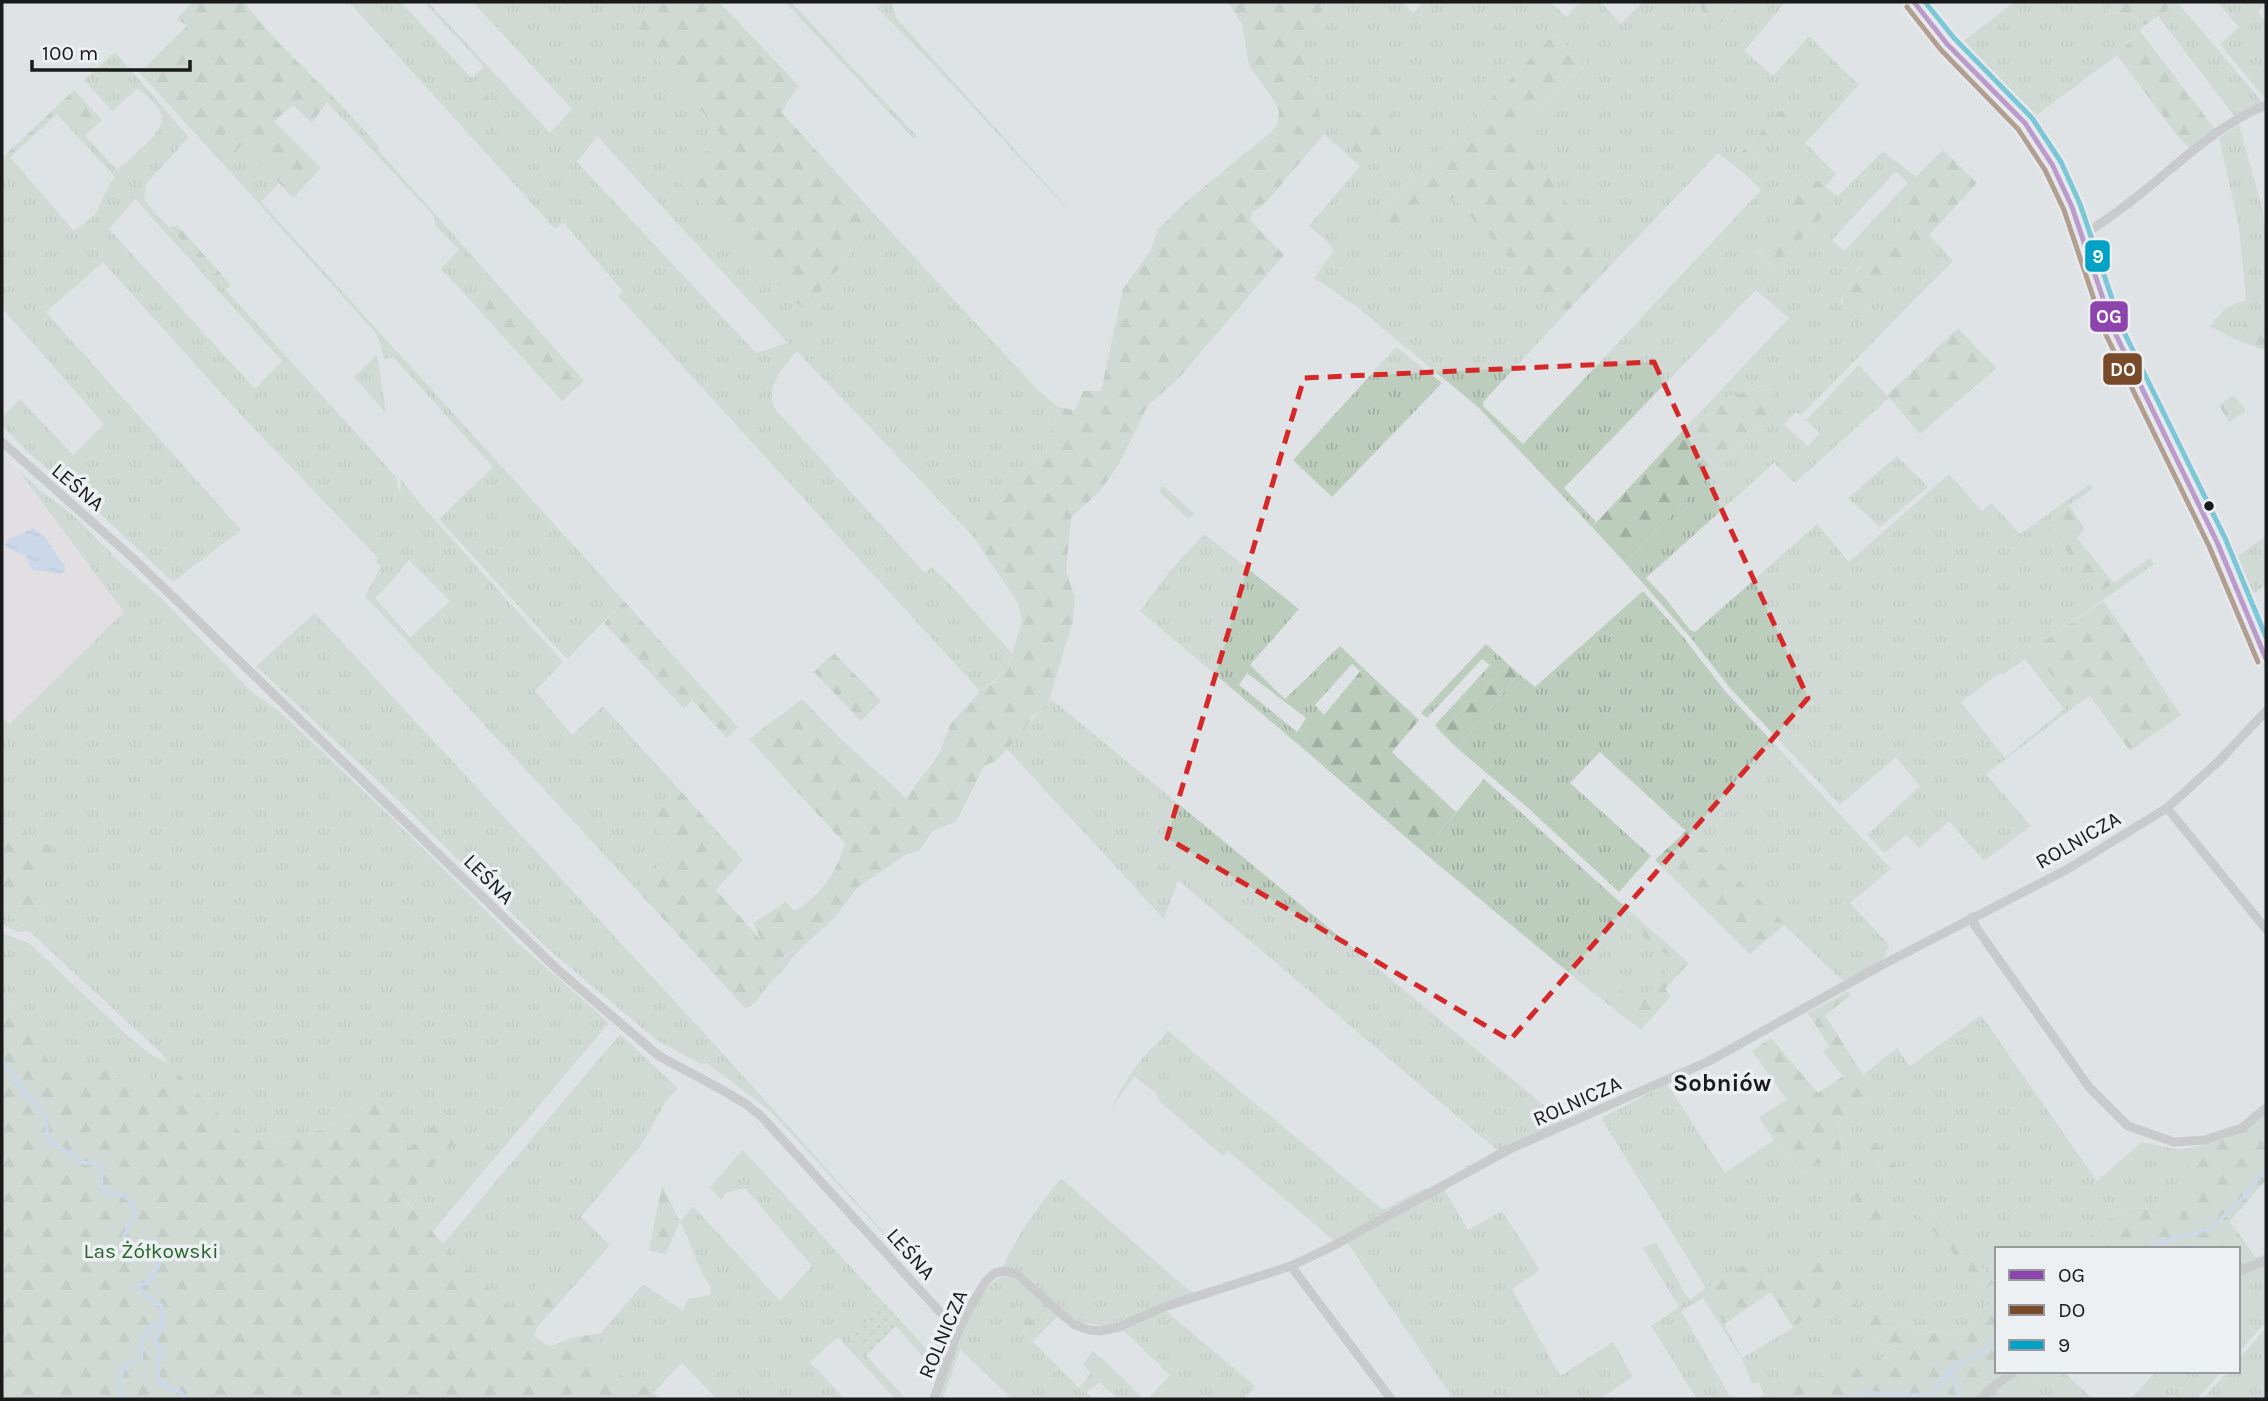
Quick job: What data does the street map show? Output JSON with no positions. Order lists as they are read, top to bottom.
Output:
{
  "streets": {
    "street": ["LEŚNA", "ROLNICZA"]
  },
  "crossings": [
    ["LEŚNA", "ROLNICZA"]
  ],
  "districts": ["Sobniów"],
  "parks": ["Las Żółkowski"],
  "lines": ["transit line OG", "transit line 9", "transit line DO"],
  "legend": ["OG", "DO", "9"],
  "scale_bar": "100 m"
}
